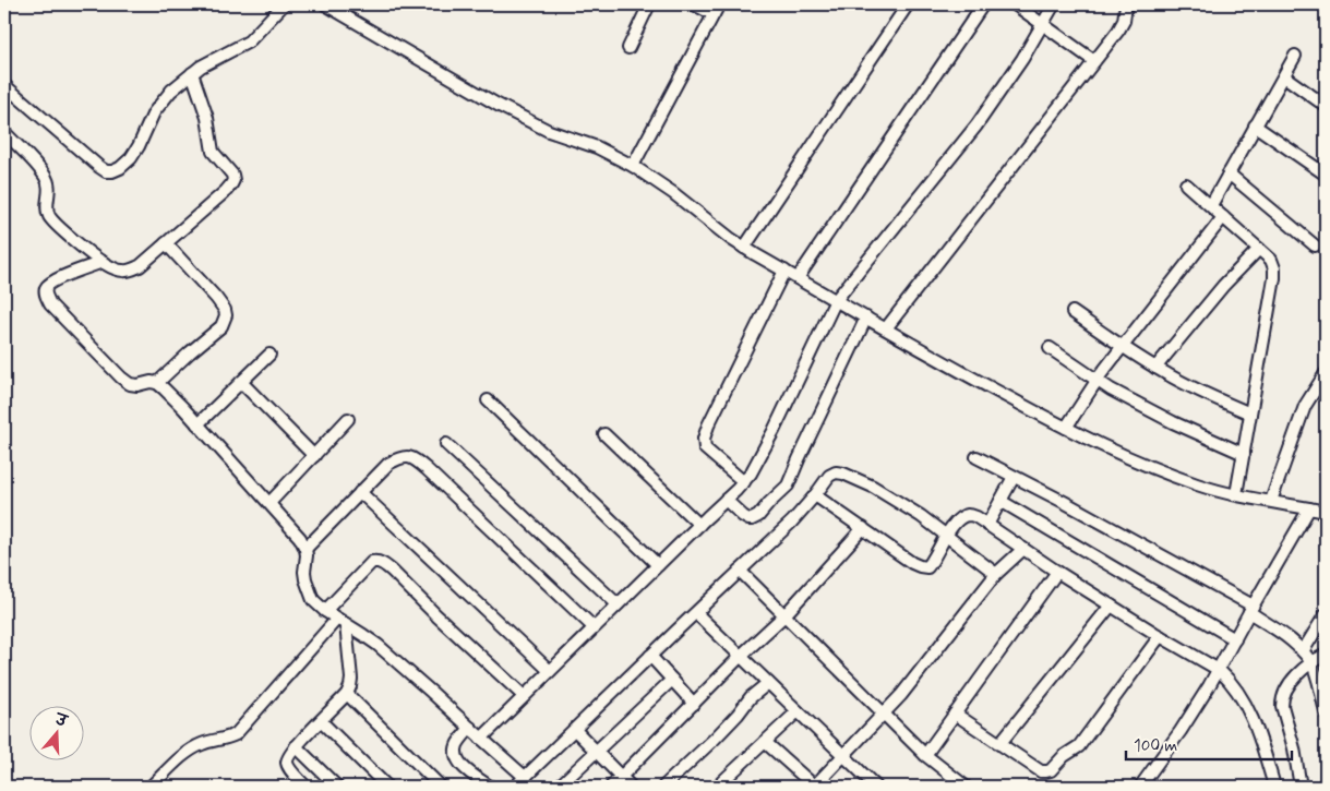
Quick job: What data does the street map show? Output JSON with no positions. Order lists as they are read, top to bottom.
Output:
{
  "scale_bar": "100 m",
  "north": "top"
}
